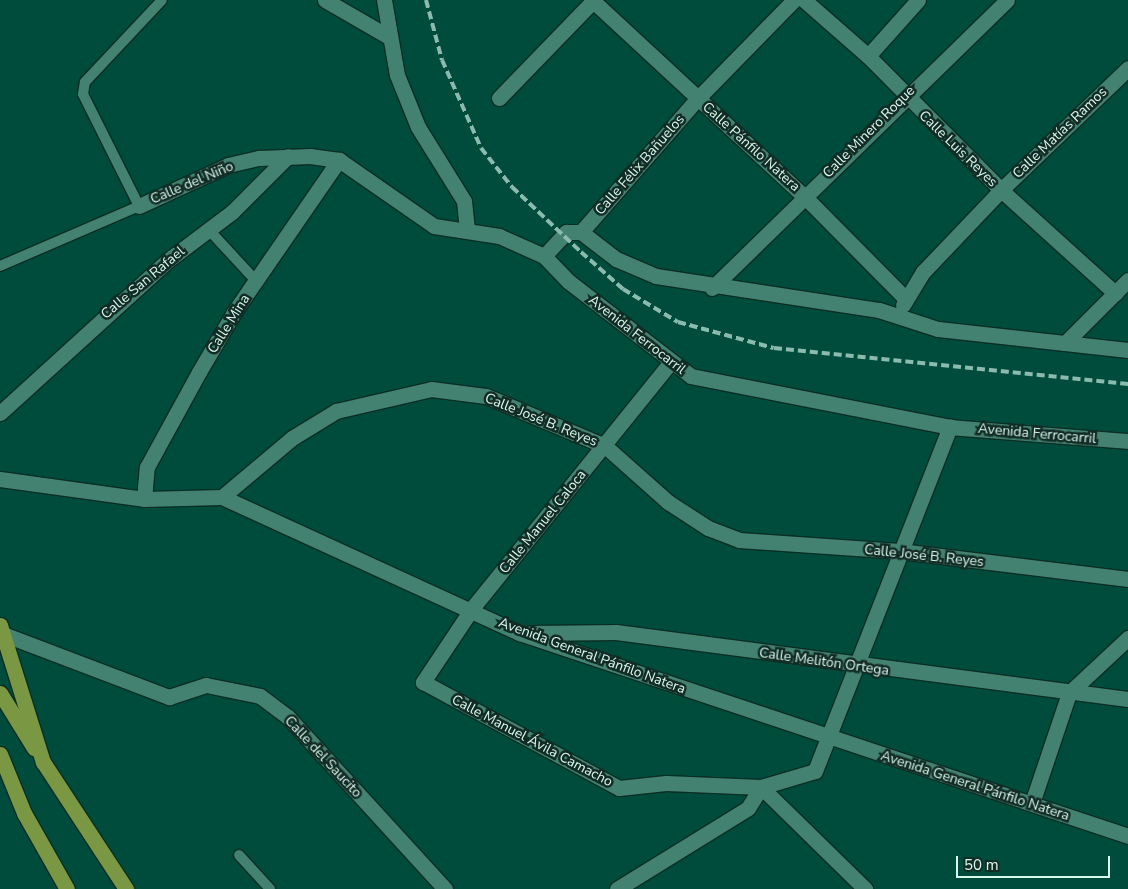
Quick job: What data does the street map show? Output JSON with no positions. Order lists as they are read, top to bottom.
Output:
{
  "streets": {
    "street": [
      "Calle Minero Roque",
      "Calle Matías Ramos",
      "Calle Pánfilo Natera",
      "Calle Luis Reyes",
      "Calle Félix Bañuelos",
      "Calle del Niño",
      "Calle San Rafael",
      "Calle Mina",
      "Avenida Ferrocarril",
      "Calle José B. Reyes",
      "Calle Manuel Caloca",
      "Avenida General Pánfilo Natera",
      "Calle Melitón Ortega",
      "Calle Manuel Ávila Camacho",
      "Calle del Saucito"
    ]
  },
  "crossings": [
    ["Calle Minero Roque", "Calle Pánfilo Natera"],
    ["Calle Minero Roque", "Calle Luis Reyes"],
    ["Calle Matías Ramos", "Calle Pánfilo Natera"],
    ["Calle Matías Ramos", "Calle Luis Reyes"],
    ["Calle Pánfilo Natera", "Calle Félix Bañuelos"],
    ["Calle del Niño", "Calle San Rafael"],
    ["Calle del Niño", "Calle Mina"],
    ["Calle Mina", "Avenida General Pánfilo Natera"],
    ["Avenida Ferrocarril", "Calle Manuel Caloca"],
    ["Calle José B. Reyes", "Calle Manuel Caloca"],
    ["Calle José B. Reyes", "Avenida General Pánfilo Natera"],
    ["Calle Manuel Caloca", "Avenida General Pánfilo Natera"],
    ["Calle Manuel Caloca", "Calle Manuel Ávila Camacho"],
    ["Avenida General Pánfilo Natera", "Calle Melitón Ortega"],
    ["Avenida General Pánfilo Natera", "Calle Manuel Ávila Camacho"]
  ],
  "scale_bar": "50 m"
}
